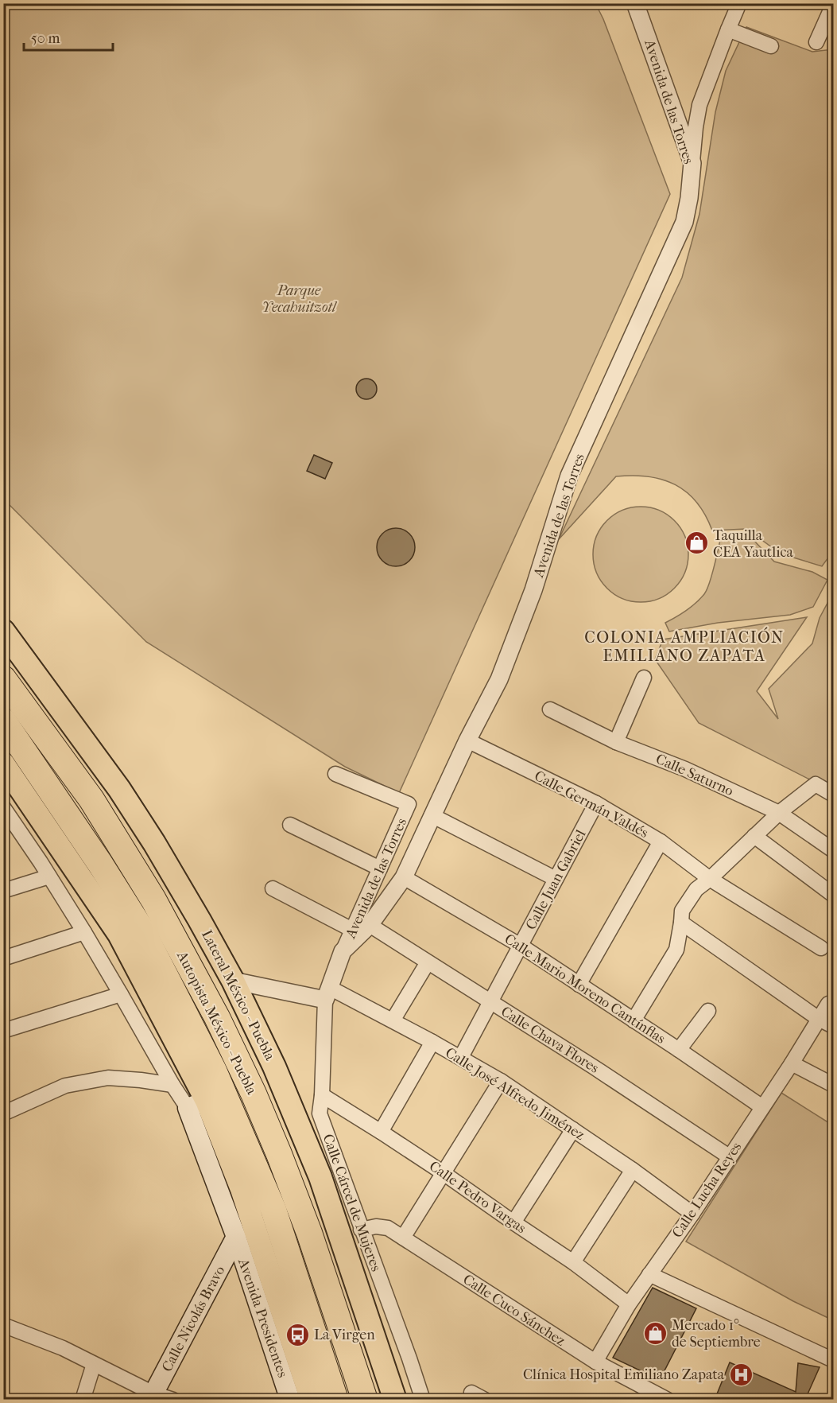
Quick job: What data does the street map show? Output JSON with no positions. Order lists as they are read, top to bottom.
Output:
{
  "streets": {
    "highway": ["Lateral México - Puebla", "Autopista México - Puebla"],
    "main road": ["Avenida Presidentes", "Calle Nicolás Bravo"],
    "street": [
      "Avenida de las Torres",
      "Calle Saturno",
      "Calle Germán Valdés",
      "Calle Juan Gabriel",
      "Calle Mario Moreno Cantínflas",
      "Calle Chava Flores",
      "Calle José Alfredo Jiménez",
      "Calle Lucha Reyes",
      "Calle Pedro Vargas",
      "Calle Cárcel de Mujeres",
      "Calle Cuco Sánchez"
    ]
  },
  "crossings": [
    ["Avenida de las Torres", "Calle Germán Valdés"],
    ["Avenida de las Torres", "Calle Mario Moreno Cantínflas"],
    ["Avenida de las Torres", "Calle Chava Flores"],
    ["Avenida de las Torres", "Calle José Alfredo Jiménez"],
    ["Avenida de las Torres", "Calle Cárcel de Mujeres"],
    ["Calle Germán Valdés", "Calle Juan Gabriel"],
    ["Calle Juan Gabriel", "Calle Mario Moreno Cantínflas"],
    ["Calle Juan Gabriel", "Calle Chava Flores"],
    ["Calle Juan Gabriel", "Calle José Alfredo Jiménez"],
    ["Calle Mario Moreno Cantínflas", "Calle Lucha Reyes"],
    ["Calle Chava Flores", "Calle Lucha Reyes"],
    ["Calle José Alfredo Jiménez", "Calle Lucha Reyes"],
    ["Calle José Alfredo Jiménez", "Calle Cárcel de Mujeres"],
    ["Calle Lucha Reyes", "Calle Pedro Vargas"],
    ["Calle Lucha Reyes", "Calle Cuco Sánchez"],
    ["Calle Pedro Vargas", "Calle Cárcel de Mujeres"],
    ["Calle Cárcel de Mujeres", "Calle Cuco Sánchez"],
    ["Avenida Presidentes", "Calle Nicolás Bravo"]
  ],
  "districts": ["COLONIA AMPLIACIÓN EMILIANO ZAPATA"],
  "parks": ["Parque Yecahuitzotl"],
  "places": {
    "shop": ["Taquilla CEA Yautlica", "Mercado 1° de Septiembre"],
    "bus stop": ["La Virgen"],
    "hospital": ["Clínica Hospital Emiliano Zapata"]
  },
  "scale_bar": "50 m"
}
